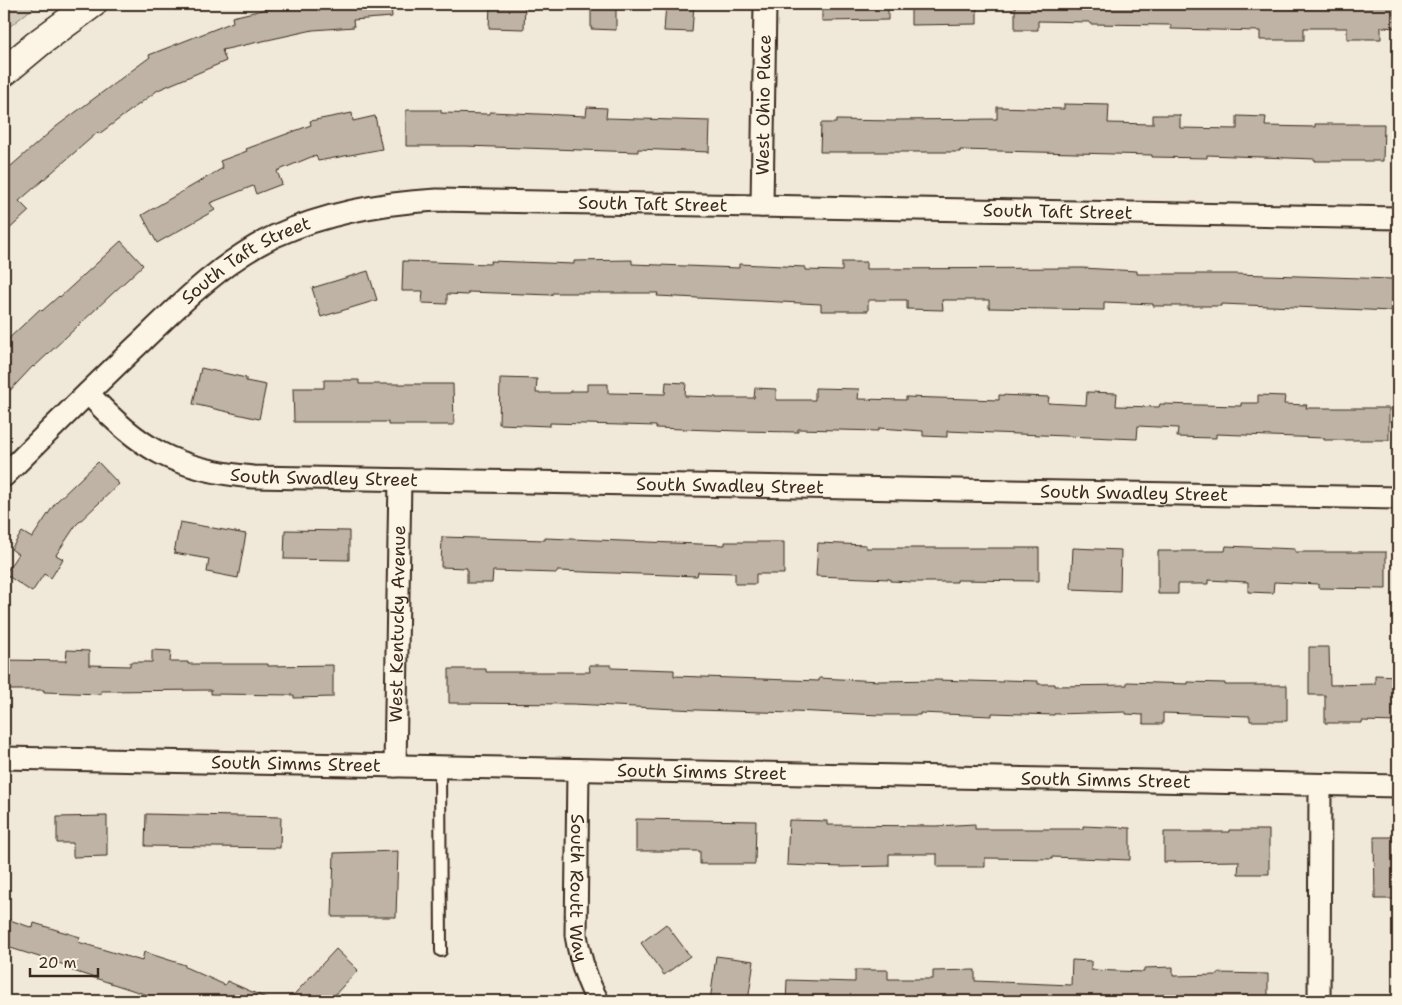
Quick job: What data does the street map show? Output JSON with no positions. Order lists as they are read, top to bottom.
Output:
{
  "streets": {
    "street": [
      "West Ohio Place",
      "South Taft Street",
      "South Swadley Street",
      "West Kentucky Avenue",
      "South Simms Street",
      "South Routt Way"
    ]
  },
  "crossings": [
    ["West Ohio Place", "South Taft Street"],
    ["South Taft Street", "South Swadley Street"],
    ["South Swadley Street", "West Kentucky Avenue"],
    ["West Kentucky Avenue", "South Simms Street"],
    ["South Simms Street", "South Routt Way"]
  ],
  "scale_bar": "20 m"
}
